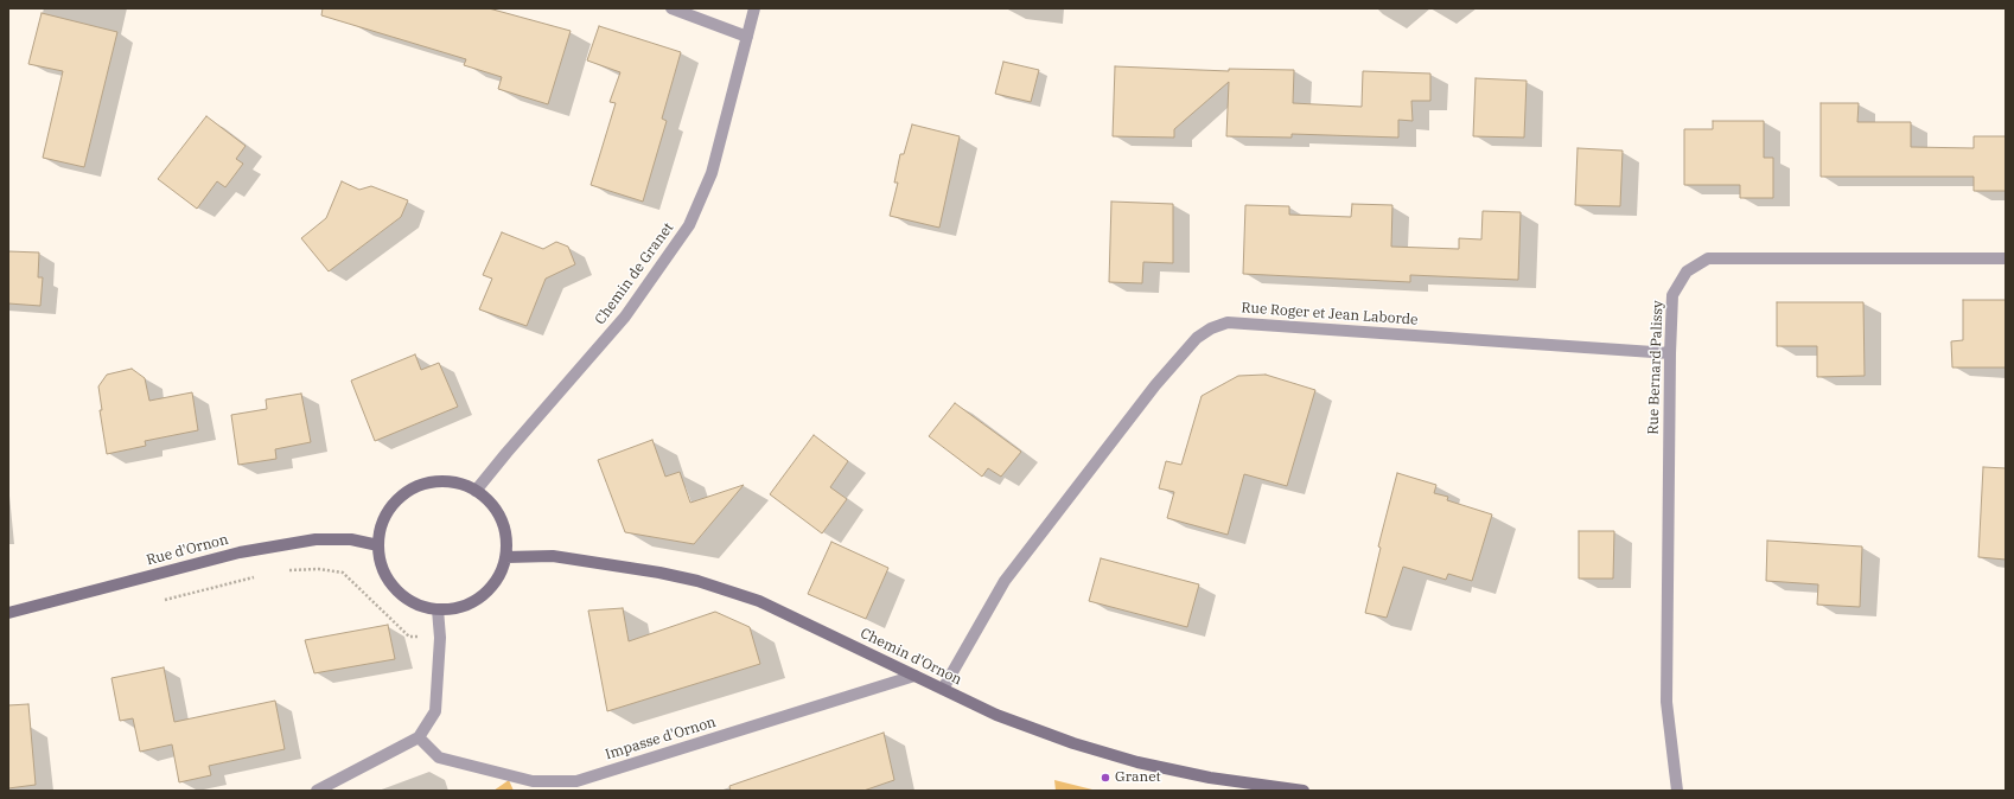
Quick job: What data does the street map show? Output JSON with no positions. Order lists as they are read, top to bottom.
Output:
{
  "streets": {
    "street": [
      "Chemin de Granet",
      "Rue Roger et Jean Laborde",
      "Rue Bernard Palissy",
      "Rue d'Ornon",
      "Chemin d'Ornon",
      "Impasse d'Ornon"
    ]
  },
  "crossings": [
    ["Chemin de Granet", "Rue d'Ornon"],
    ["Chemin de Granet", "Chemin d'Ornon"],
    ["Rue Roger et Jean Laborde", "Rue Bernard Palissy"],
    ["Rue Roger et Jean Laborde", "Chemin d'Ornon"],
    ["Rue d'Ornon", "Chemin d'Ornon"],
    ["Chemin d'Ornon", "Impasse d'Ornon"]
  ],
  "places": ["Granet"]
}
